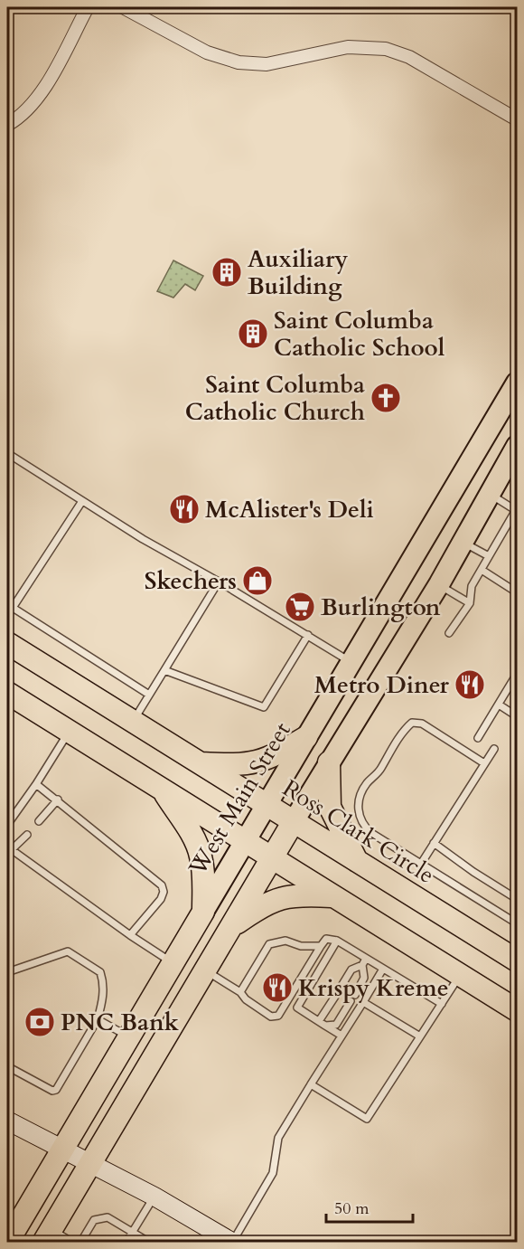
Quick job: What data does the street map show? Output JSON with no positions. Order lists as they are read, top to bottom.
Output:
{
  "streets": {
    "highway": ["West Main Street", "Ross Clark Circle"]
  },
  "crossings": [
    ["West Main Street", "Ross Clark Circle"]
  ],
  "places": {
    "building": ["Auxiliary Building", "Saint Columba Catholic School"],
    "church": ["Saint Columba Catholic Church"],
    "restaurant": ["McAlister's Deli", "Metro Diner", "Krispy Kreme"],
    "shop": ["Skechers"],
    "supermarket": ["Burlington"],
    "bank": ["PNC Bank"]
  },
  "scale_bar": "50 m"
}
